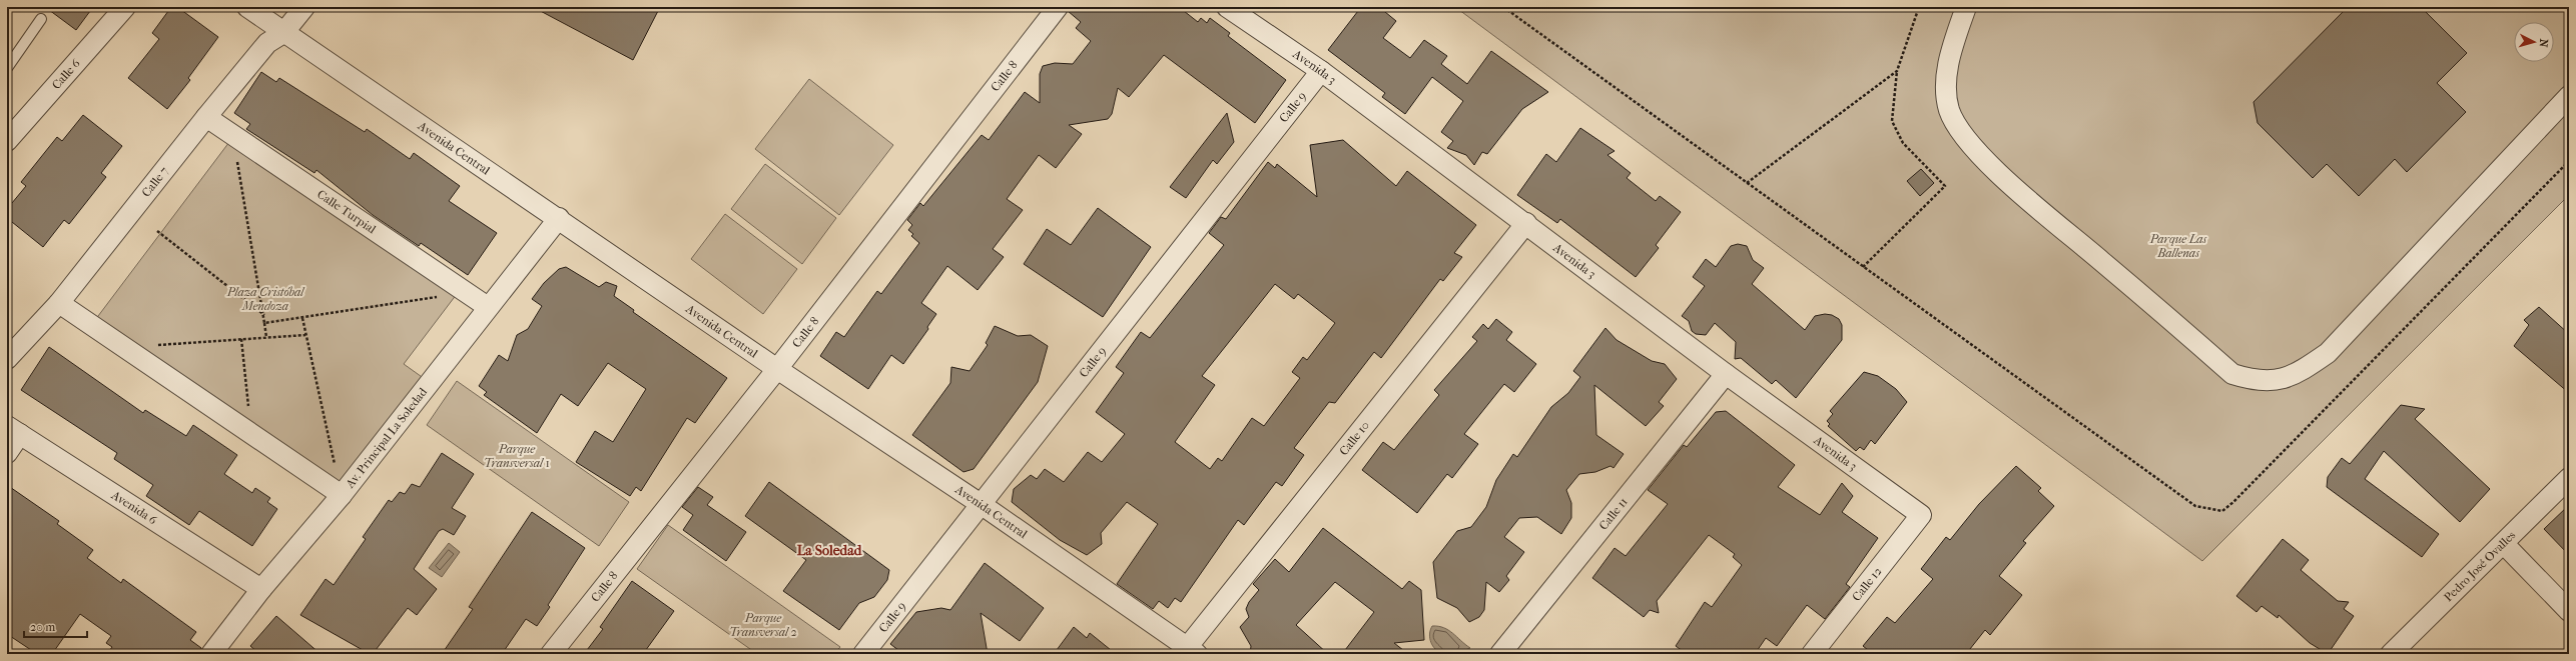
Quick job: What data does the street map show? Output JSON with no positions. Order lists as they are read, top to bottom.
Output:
{
  "streets": {
    "street": [
      "Avenida 3",
      "Calle 6",
      "Calle 8",
      "Calle 9",
      "Avenida Central",
      "Calle 7",
      "Calle Turpial",
      "Av. Principal La Soledad",
      "Calle 10",
      "Avenida 6",
      "Calle 11",
      "Pedro José Ovalles",
      "Calle 12"
    ]
  },
  "crossings": [
    ["Avenida 3", "Calle 9"],
    ["Avenida 3", "Calle 10"],
    ["Avenida 3", "Calle 11"],
    ["Avenida 3", "Calle 12"],
    ["Calle 8", "Avenida Central"],
    ["Calle 9", "Avenida Central"],
    ["Avenida Central", "Calle 7"],
    ["Avenida Central", "Av. Principal La Soledad"],
    ["Avenida Central", "Calle 10"],
    ["Calle 7", "Calle Turpial"],
    ["Calle Turpial", "Av. Principal La Soledad"],
    ["Av. Principal La Soledad", "Avenida 6"]
  ],
  "districts": ["La Soledad"],
  "parks": [
    "Parque Las Ballenas",
    "Plaza Cristóbal Mendoza",
    "Parque Transversal 1",
    "Parque Transversal 2"
  ],
  "scale_bar": "20 m",
  "north": "right"
}
